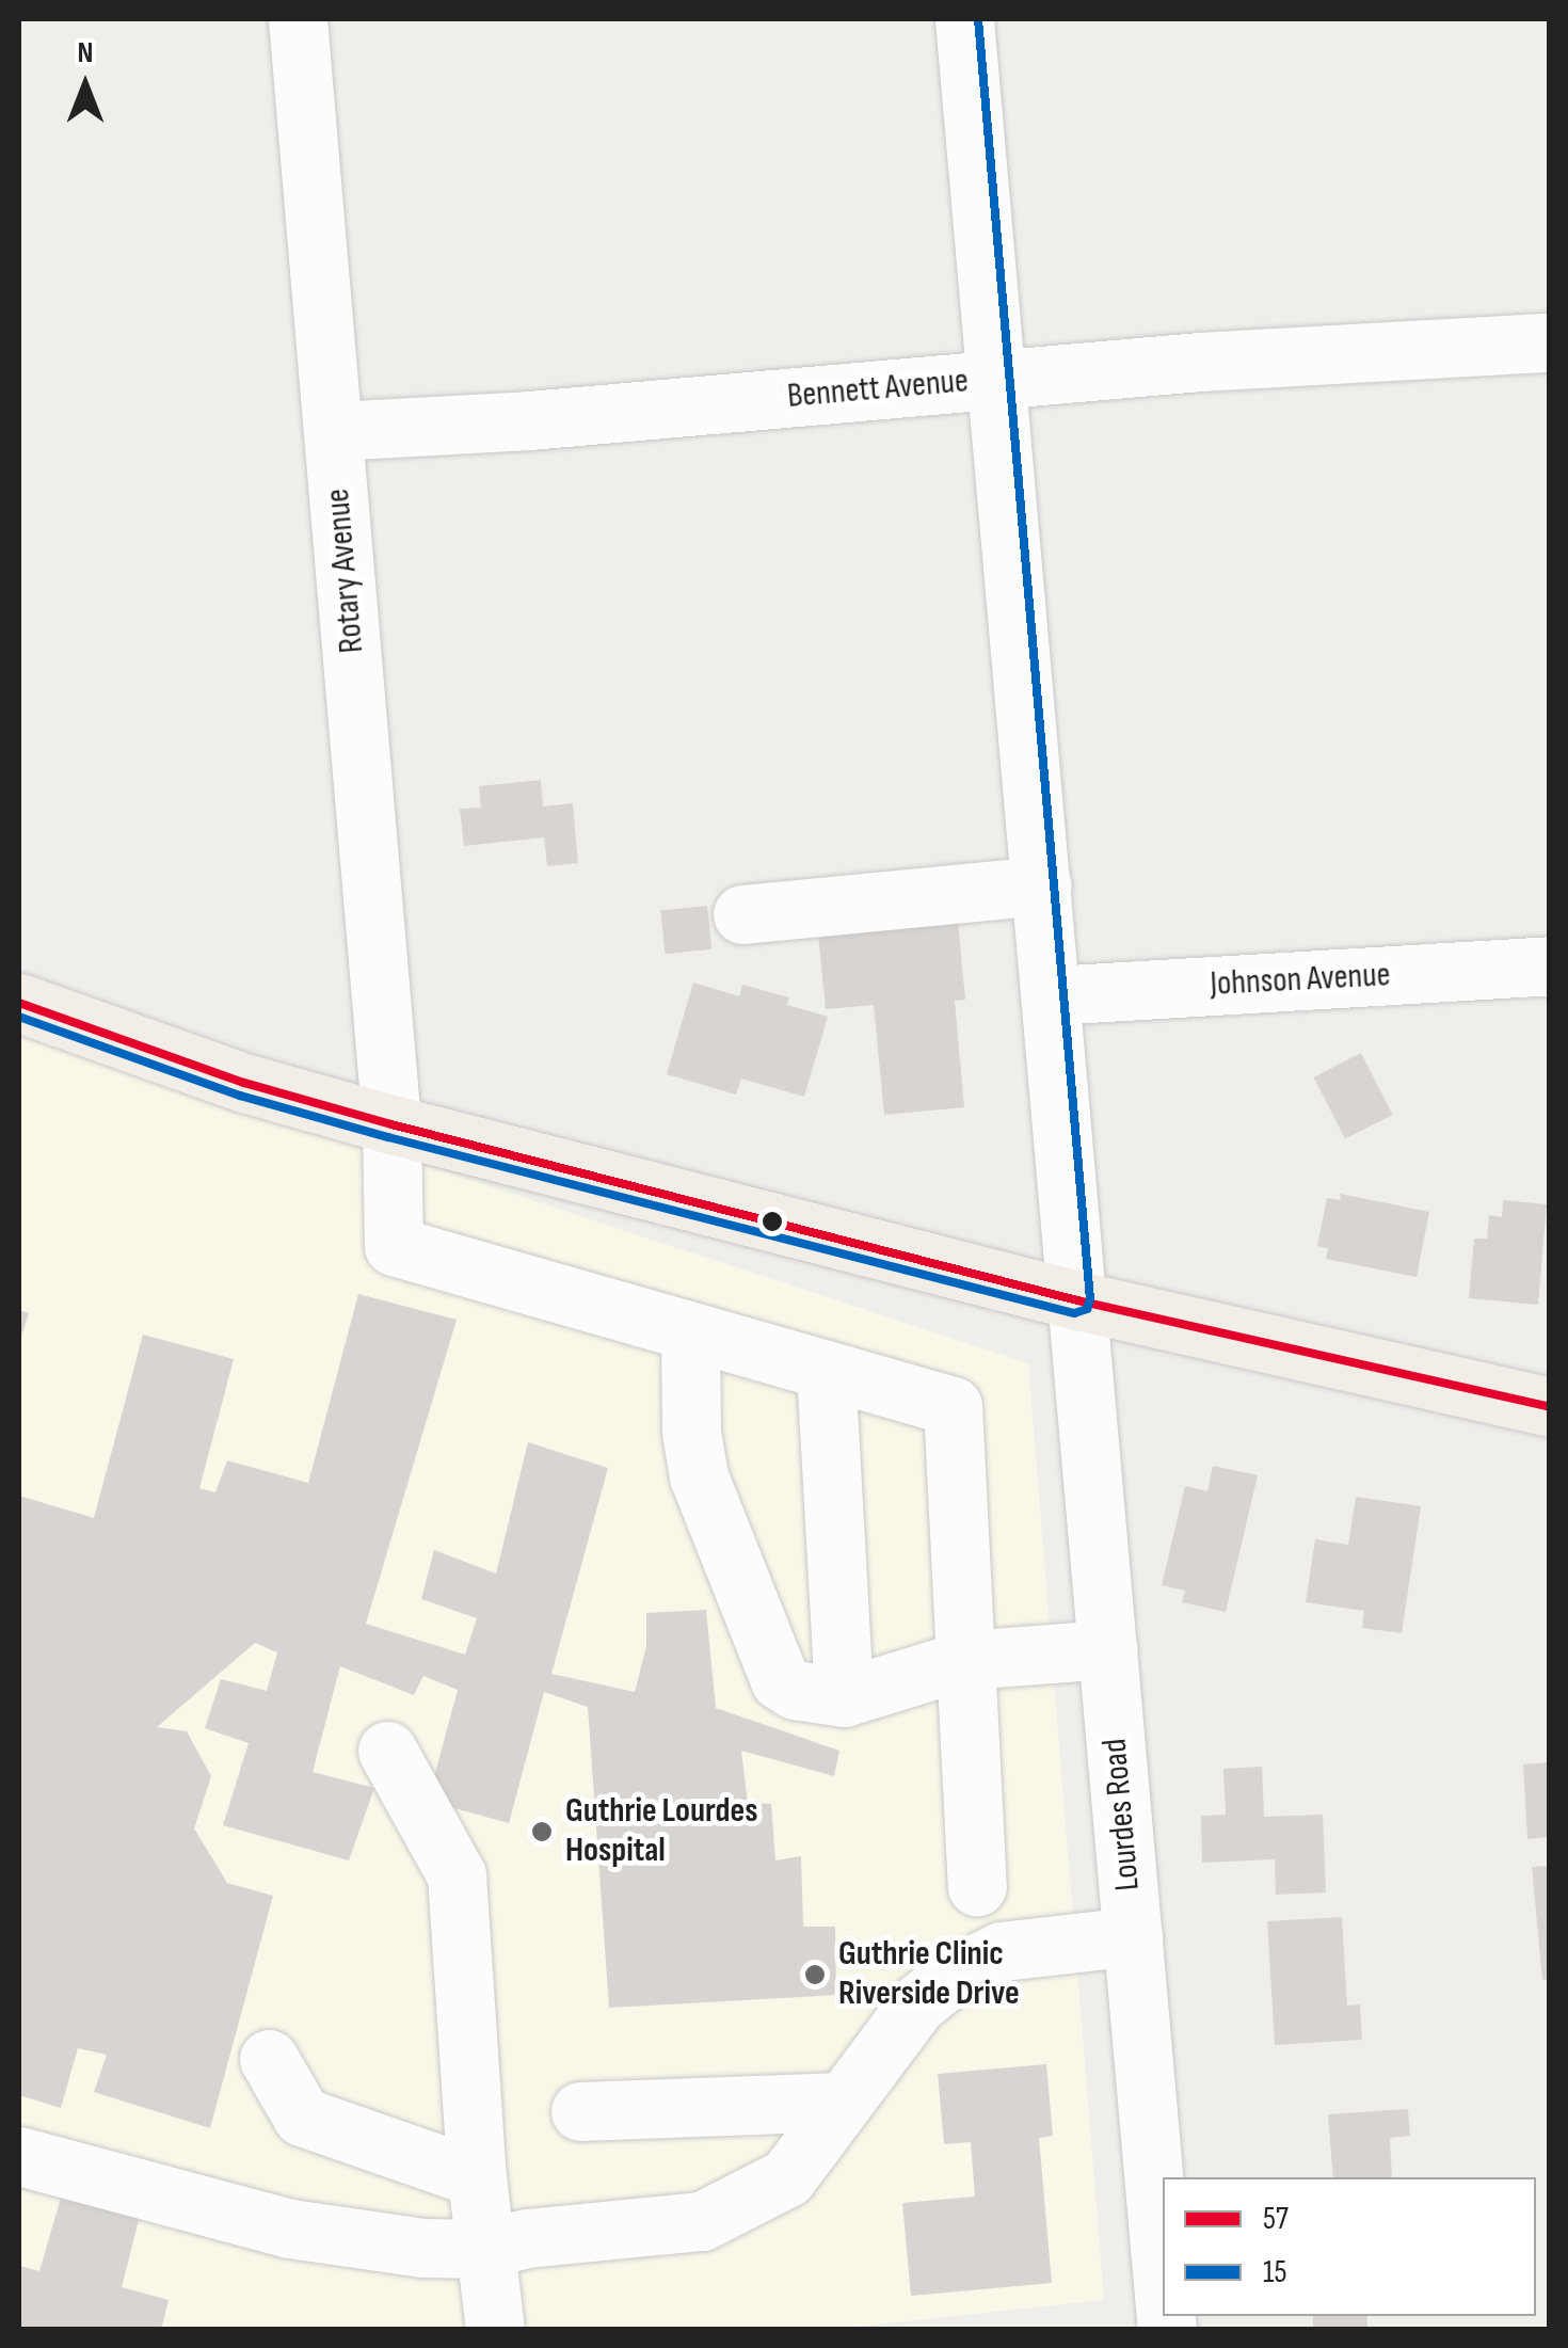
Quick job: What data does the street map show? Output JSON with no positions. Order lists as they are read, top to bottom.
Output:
{
  "streets": {
    "street": [
      "Bennett Avenue",
      "Rotary Avenue",
      "Johnson Avenue",
      "Lourdes Road"
    ]
  },
  "crossings": [
    ["Bennett Avenue", "Rotary Avenue"],
    ["Bennett Avenue", "Lourdes Road"],
    ["Johnson Avenue", "Lourdes Road"]
  ],
  "places": ["Guthrie Lourdes Hospital", "Guthrie Clinic Riverside Drive"],
  "lines": ["transit line 15", "transit line 57"],
  "legend": ["57", "15"],
  "north": "top"
}
